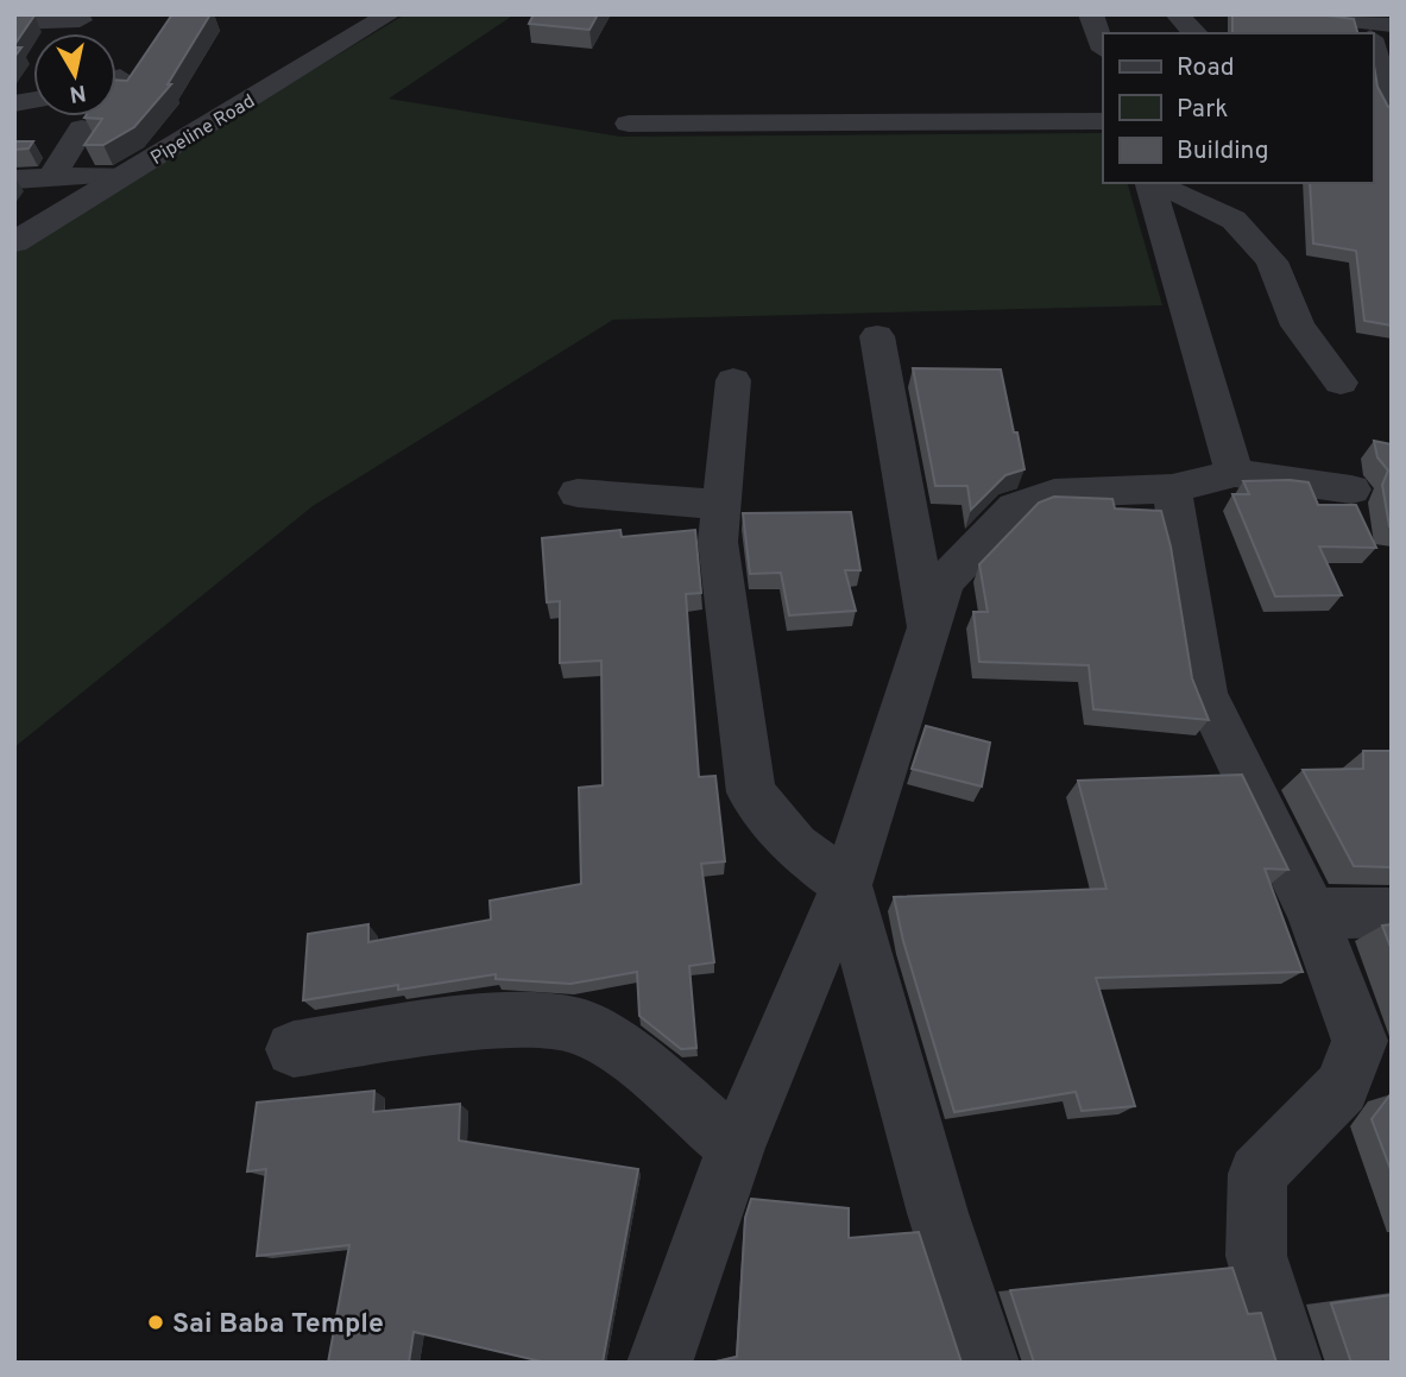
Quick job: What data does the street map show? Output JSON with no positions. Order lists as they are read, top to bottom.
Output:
{
  "streets": {
    "street": ["Pipeline Road"]
  },
  "places": ["Sai Baba Temple"],
  "legend": ["Road", "Park", "Building"],
  "north": "bottom"
}
